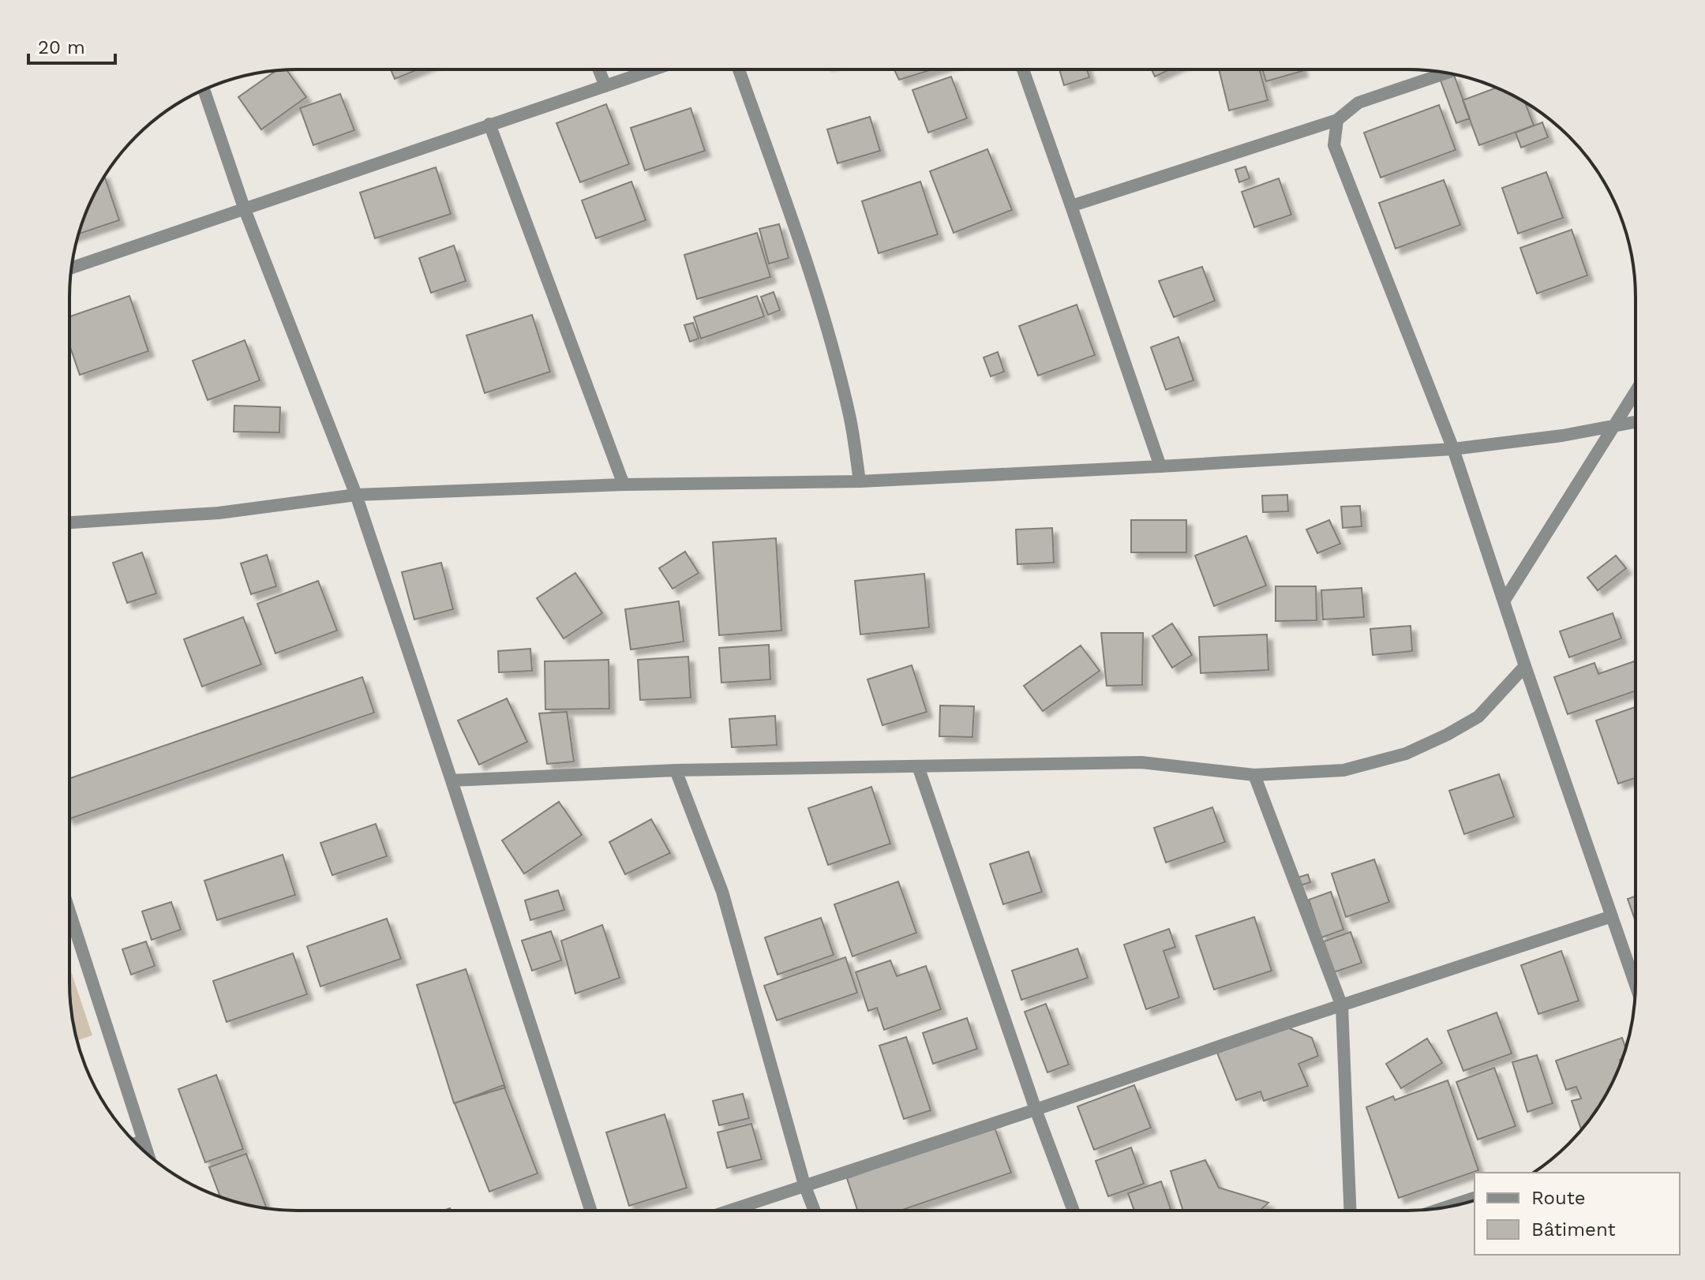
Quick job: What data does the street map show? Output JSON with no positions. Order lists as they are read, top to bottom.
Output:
{
  "legend": ["Route", "Bâtiment"],
  "scale_bar": "20 m"
}
